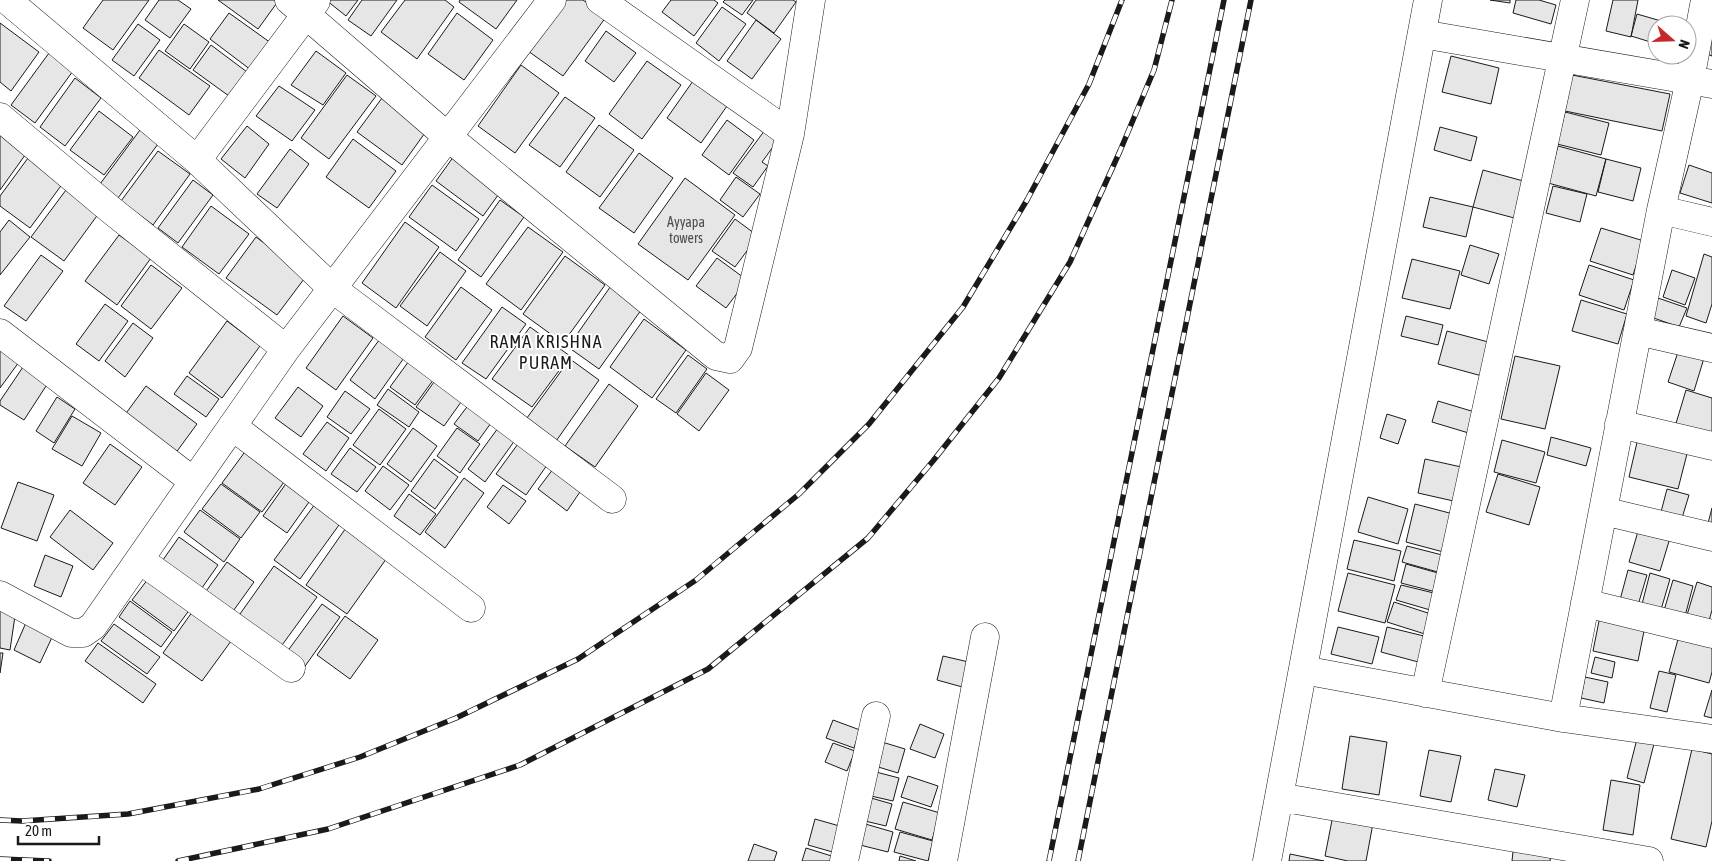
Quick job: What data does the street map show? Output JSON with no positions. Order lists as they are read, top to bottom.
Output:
{
  "districts": ["RAMA KRISHNA PURAM"],
  "house_numbers": ["Ayyapa towers"],
  "scale_bar": "20 m",
  "north": "right"
}
